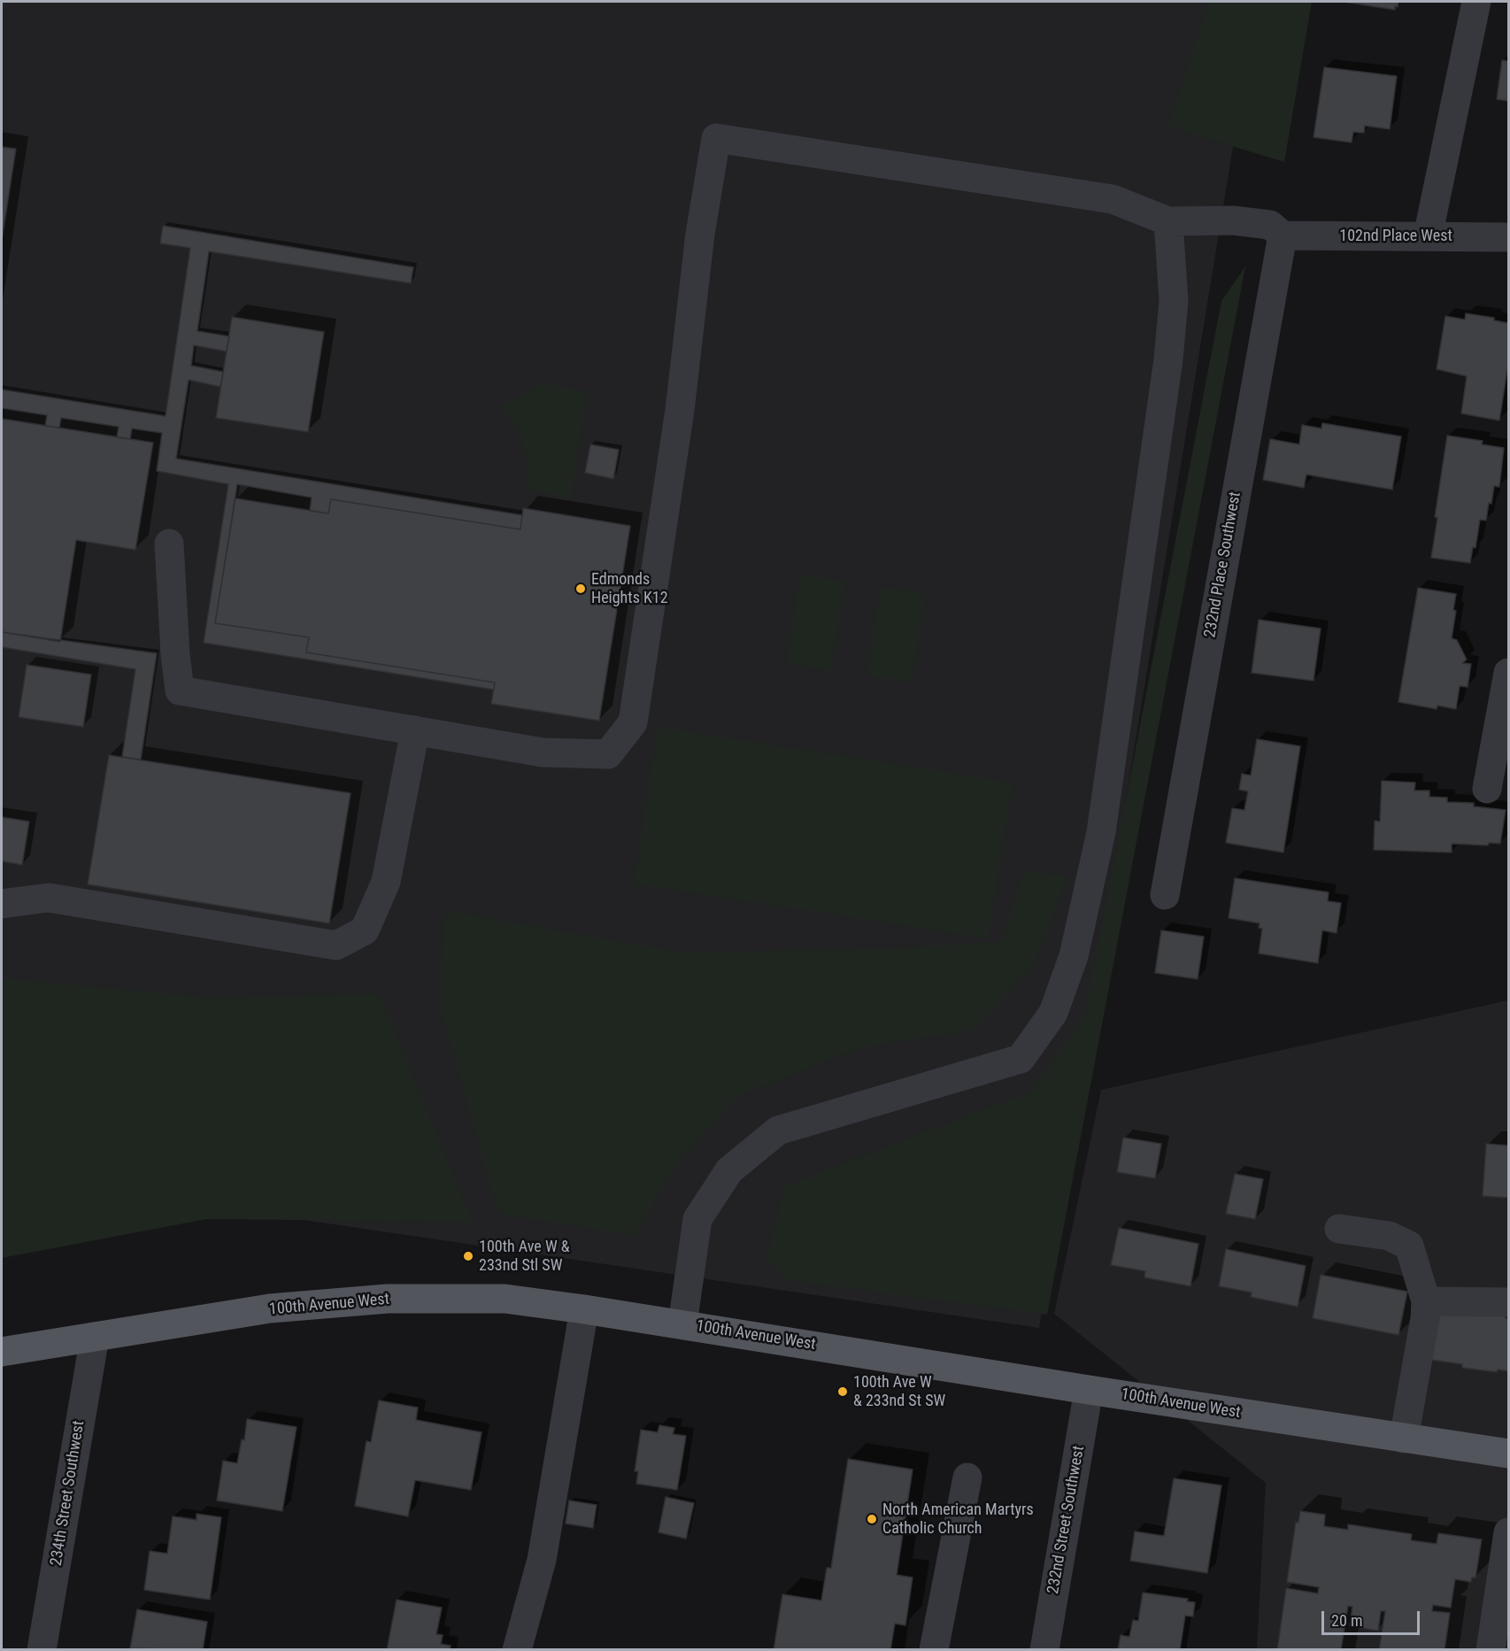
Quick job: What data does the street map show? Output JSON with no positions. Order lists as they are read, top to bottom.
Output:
{
  "streets": {
    "main road": ["100th Avenue West"],
    "street": [
      "102nd Place West",
      "232nd Place Southwest",
      "234th Street Southwest",
      "232nd Street Southwest"
    ]
  },
  "crossings": [
    ["102nd Place West", "232nd Place Southwest"],
    ["100th Avenue West", "234th Street Southwest"],
    ["100th Avenue West", "232nd Street Southwest"]
  ],
  "places": [
    "Edmonds Heights K12",
    "100th Ave W & 233nd Stl SW",
    "100th Ave W & 233nd St SW",
    "North American Martyrs Catholic Church"
  ],
  "scale_bar": "20 m"
}
